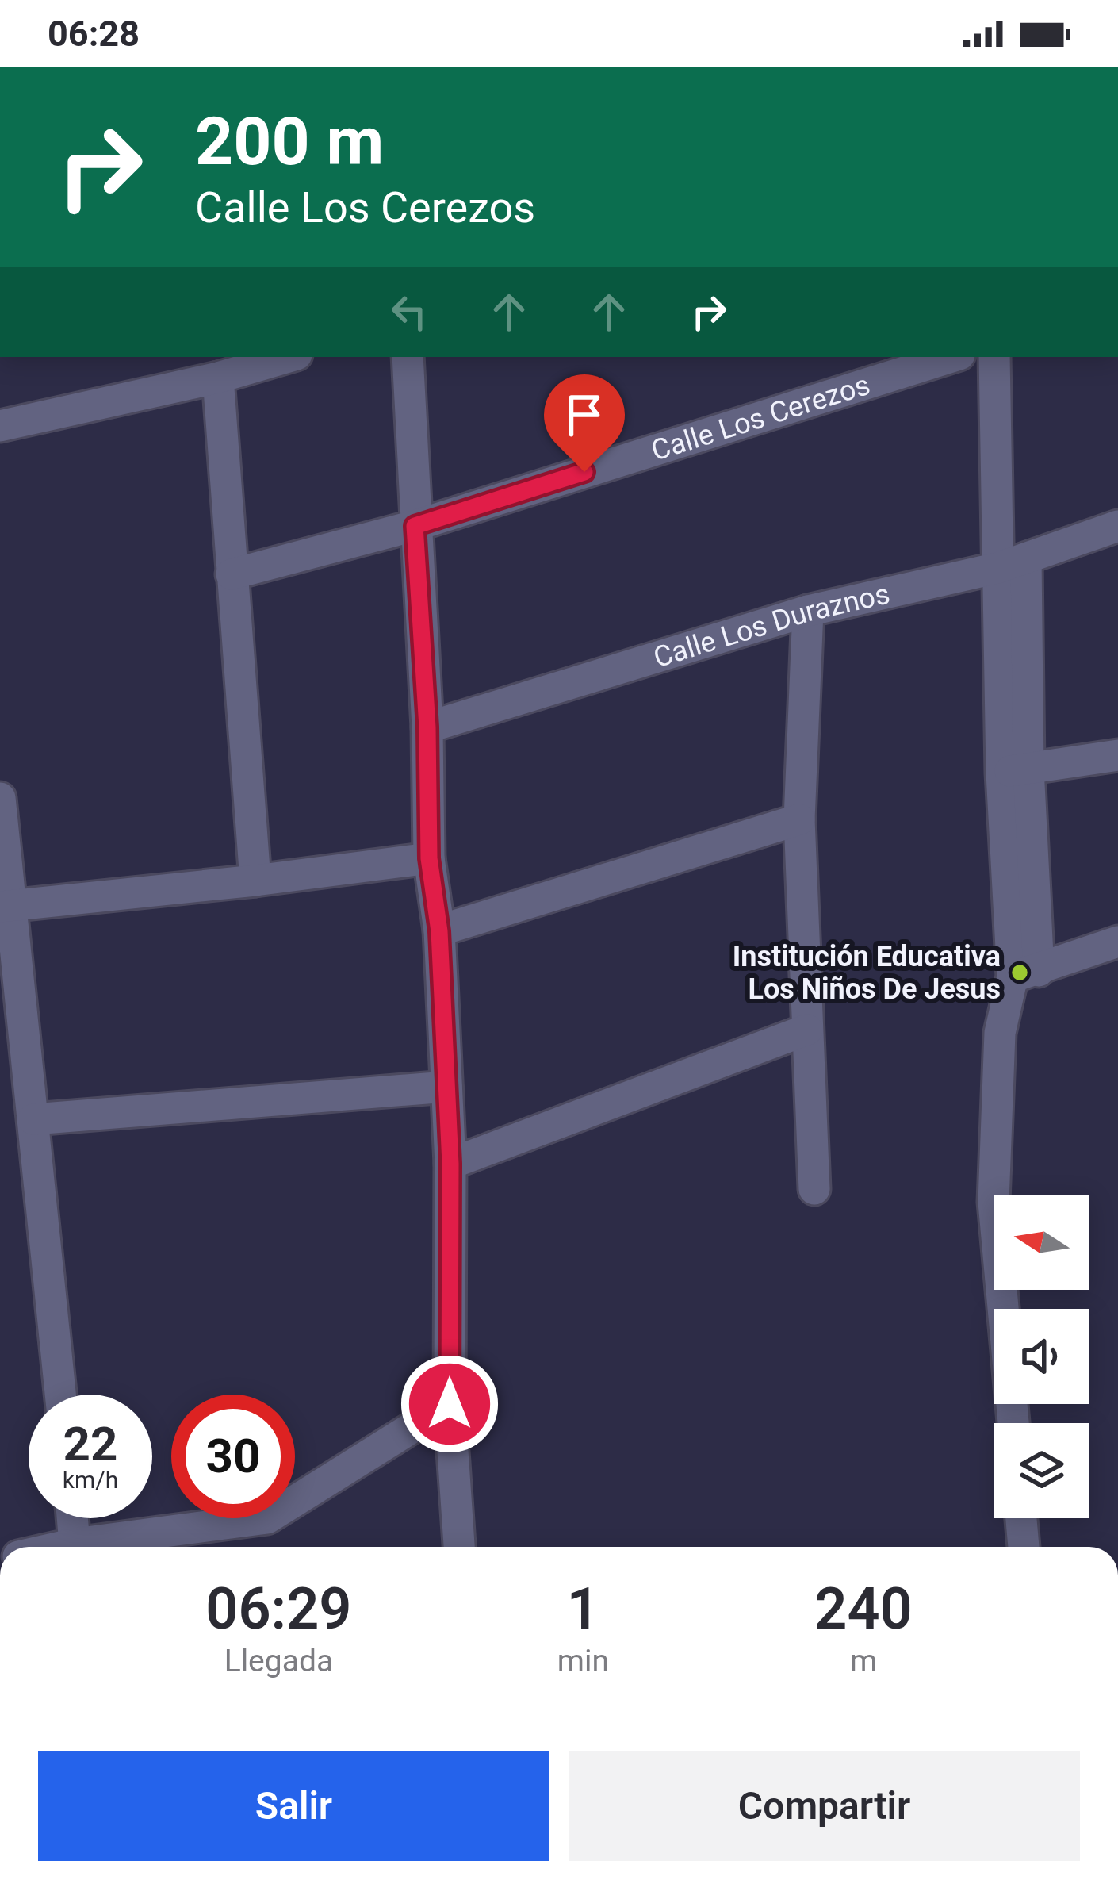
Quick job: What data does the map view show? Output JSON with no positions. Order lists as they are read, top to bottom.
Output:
{
  "streets": {
    "street": ["Calle Los Cerezos", "Calle Los Duraznos"]
  },
  "places": ["Institución Educativa Los Niños De Jesus"],
  "north": "left",
  "page": {
    "status": "06:28",
    "turn": ["200 m", "Calle Los Cerezos"],
    "speed": "22 km/h",
    "limit": "30",
    "eta": [
      "06:29",
      "Llegada",
      "1",
      "min",
      "240",
      "m"
    ],
    "buttons": ["Salir", "Compartir"]
  }
}
